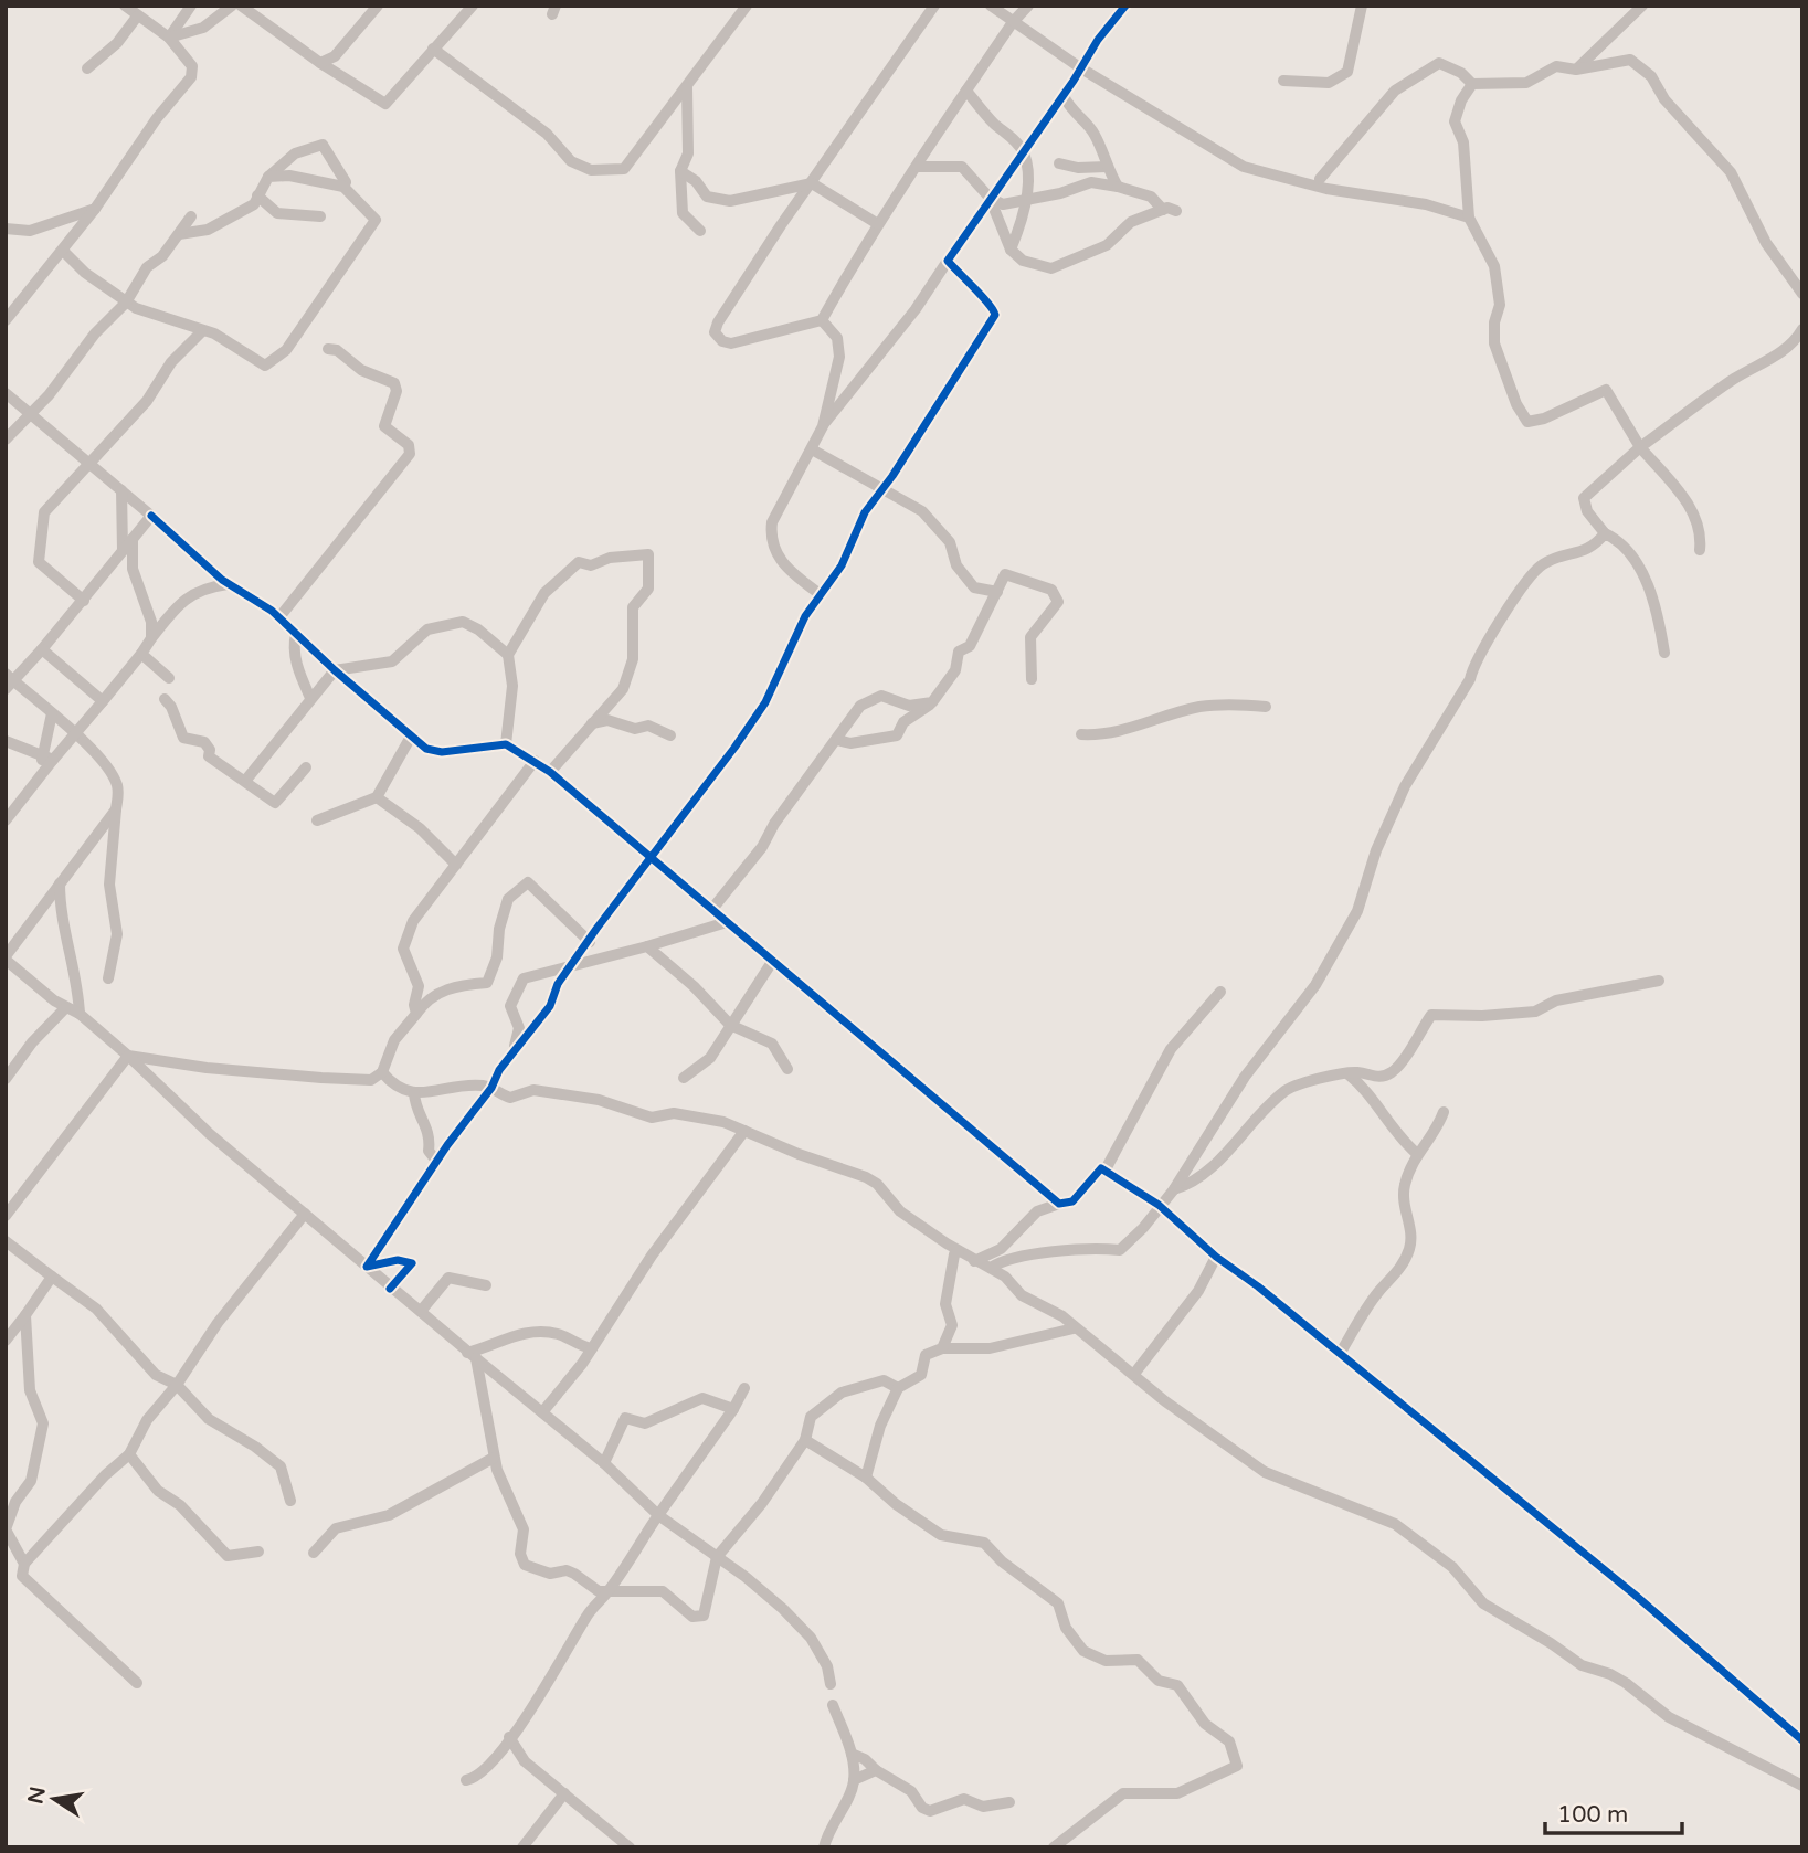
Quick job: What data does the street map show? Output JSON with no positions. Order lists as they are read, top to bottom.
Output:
{
  "scale_bar": "100 m",
  "north": "left"
}
